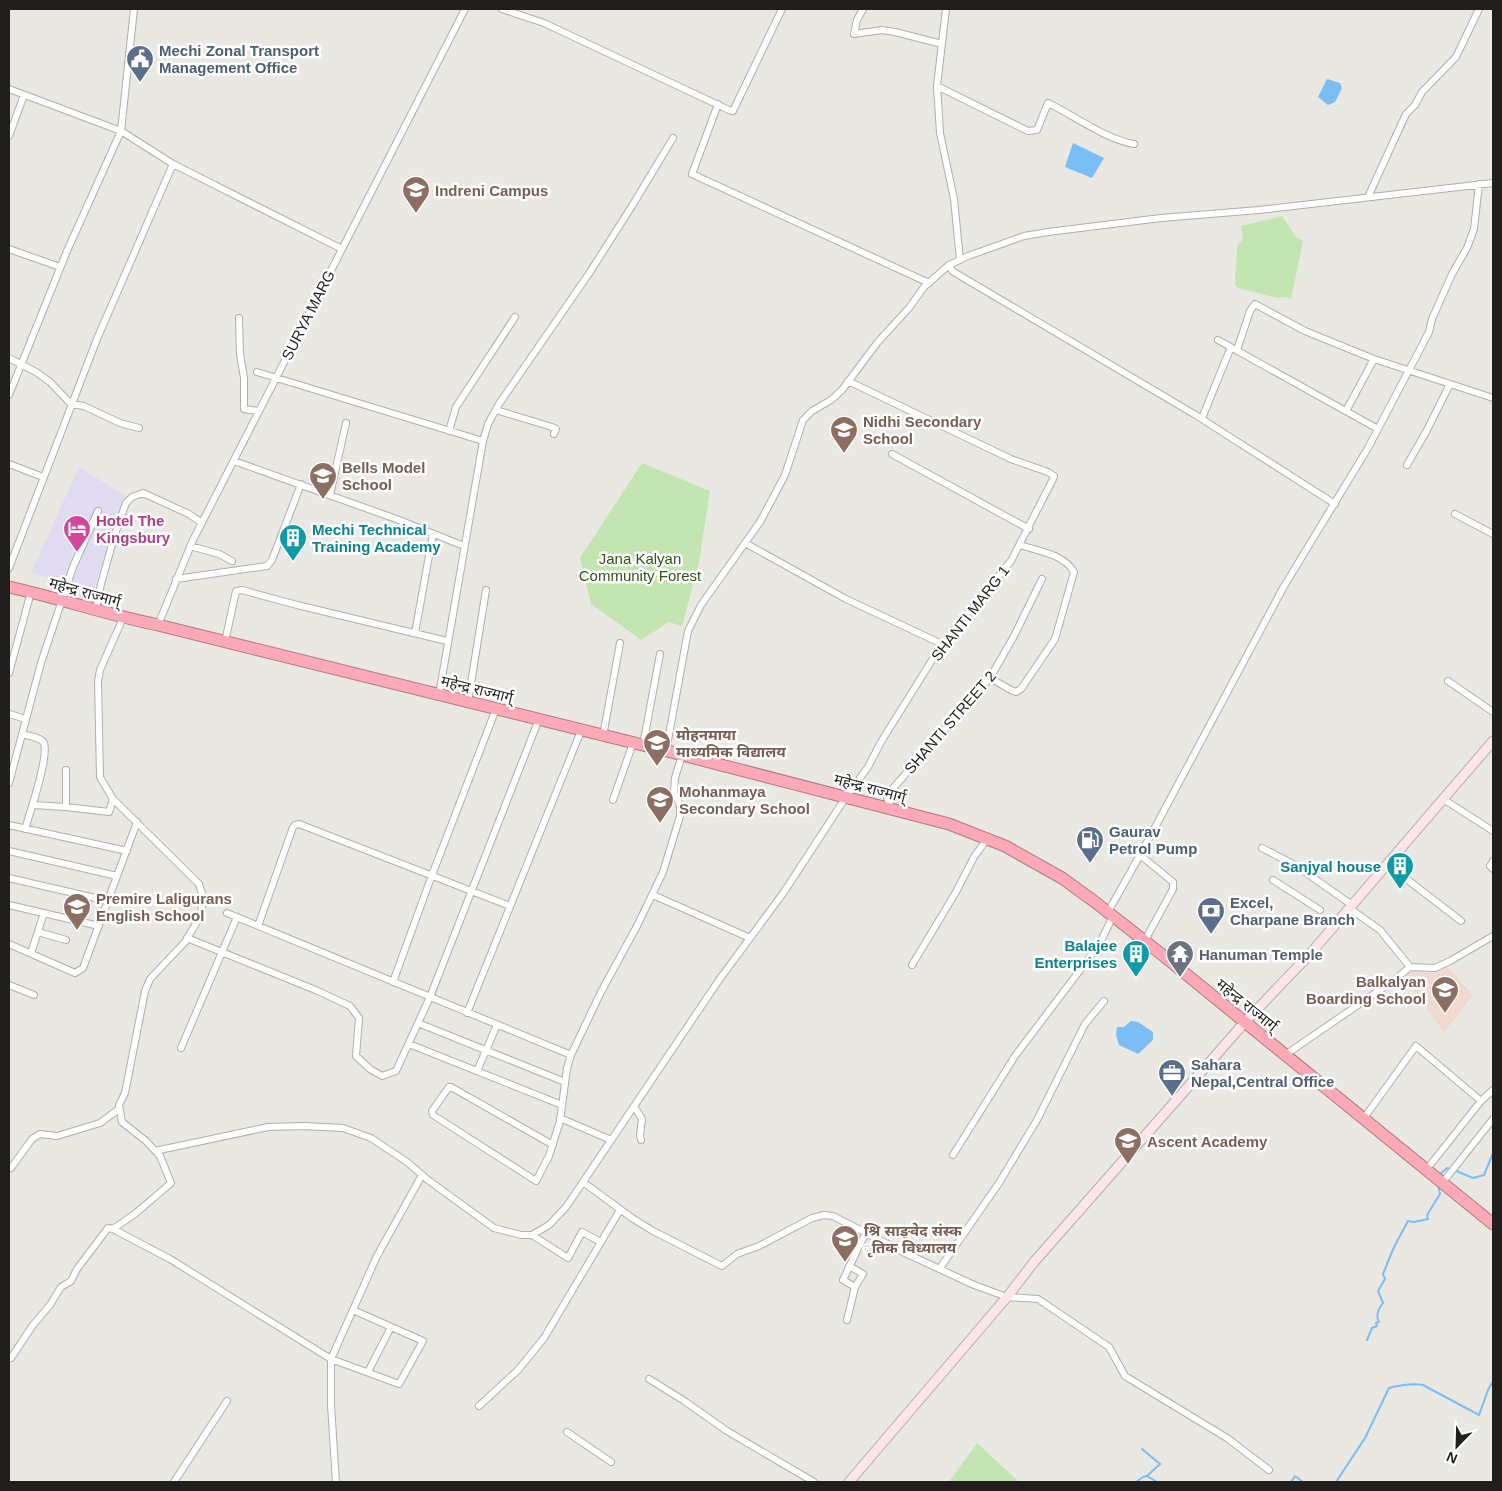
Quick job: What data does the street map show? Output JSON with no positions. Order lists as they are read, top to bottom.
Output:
{
  "streets": {
    "highway": ["महेन्द्र राज्मार्ग्"],
    "street": ["SURYA MARG", "SHANTI MARG 1", "SHANTI STREET 2"]
  },
  "crossings": [
    ["SURYA MARG", "महेन्द्र राज्मार्ग्"],
    ["महेन्द्र राज्मार्ग्", "SHANTI MARG 1"],
    ["महेन्द्र राज्मार्ग्", "SHANTI STREET 2"]
  ],
  "parks": ["Jana Kalyan Community Forest"],
  "places": {
    "public building": ["Mechi Zonal Transport Management Office"],
    "school or university": [
      "Indreni Campus",
      "Nidhi Secondary School",
      "Bells Model School",
      "मोहनमाया माध्यमिक विद्यालय",
      "Mohanmaya Secondary School",
      "Premire Laligurans English School",
      "Balkalyan Boarding School",
      "Ascent Academy",
      "श्रि साङ्वेद संस्क ृतिक विध्यालय"
    ],
    "hotel": ["Hotel The Kingsbury"],
    "building": ["Mechi Technical Training Academy", "Sanjyal house", "Balajee Enterprises"],
    "fuel station": ["Gaurav Petrol Pump"],
    "bank": ["Excel, Charpane Branch"],
    "temple": ["Hanuman Temple"],
    "office": ["Sahara Nepal,Central Office"]
  },
  "north": "bottom left"
}
